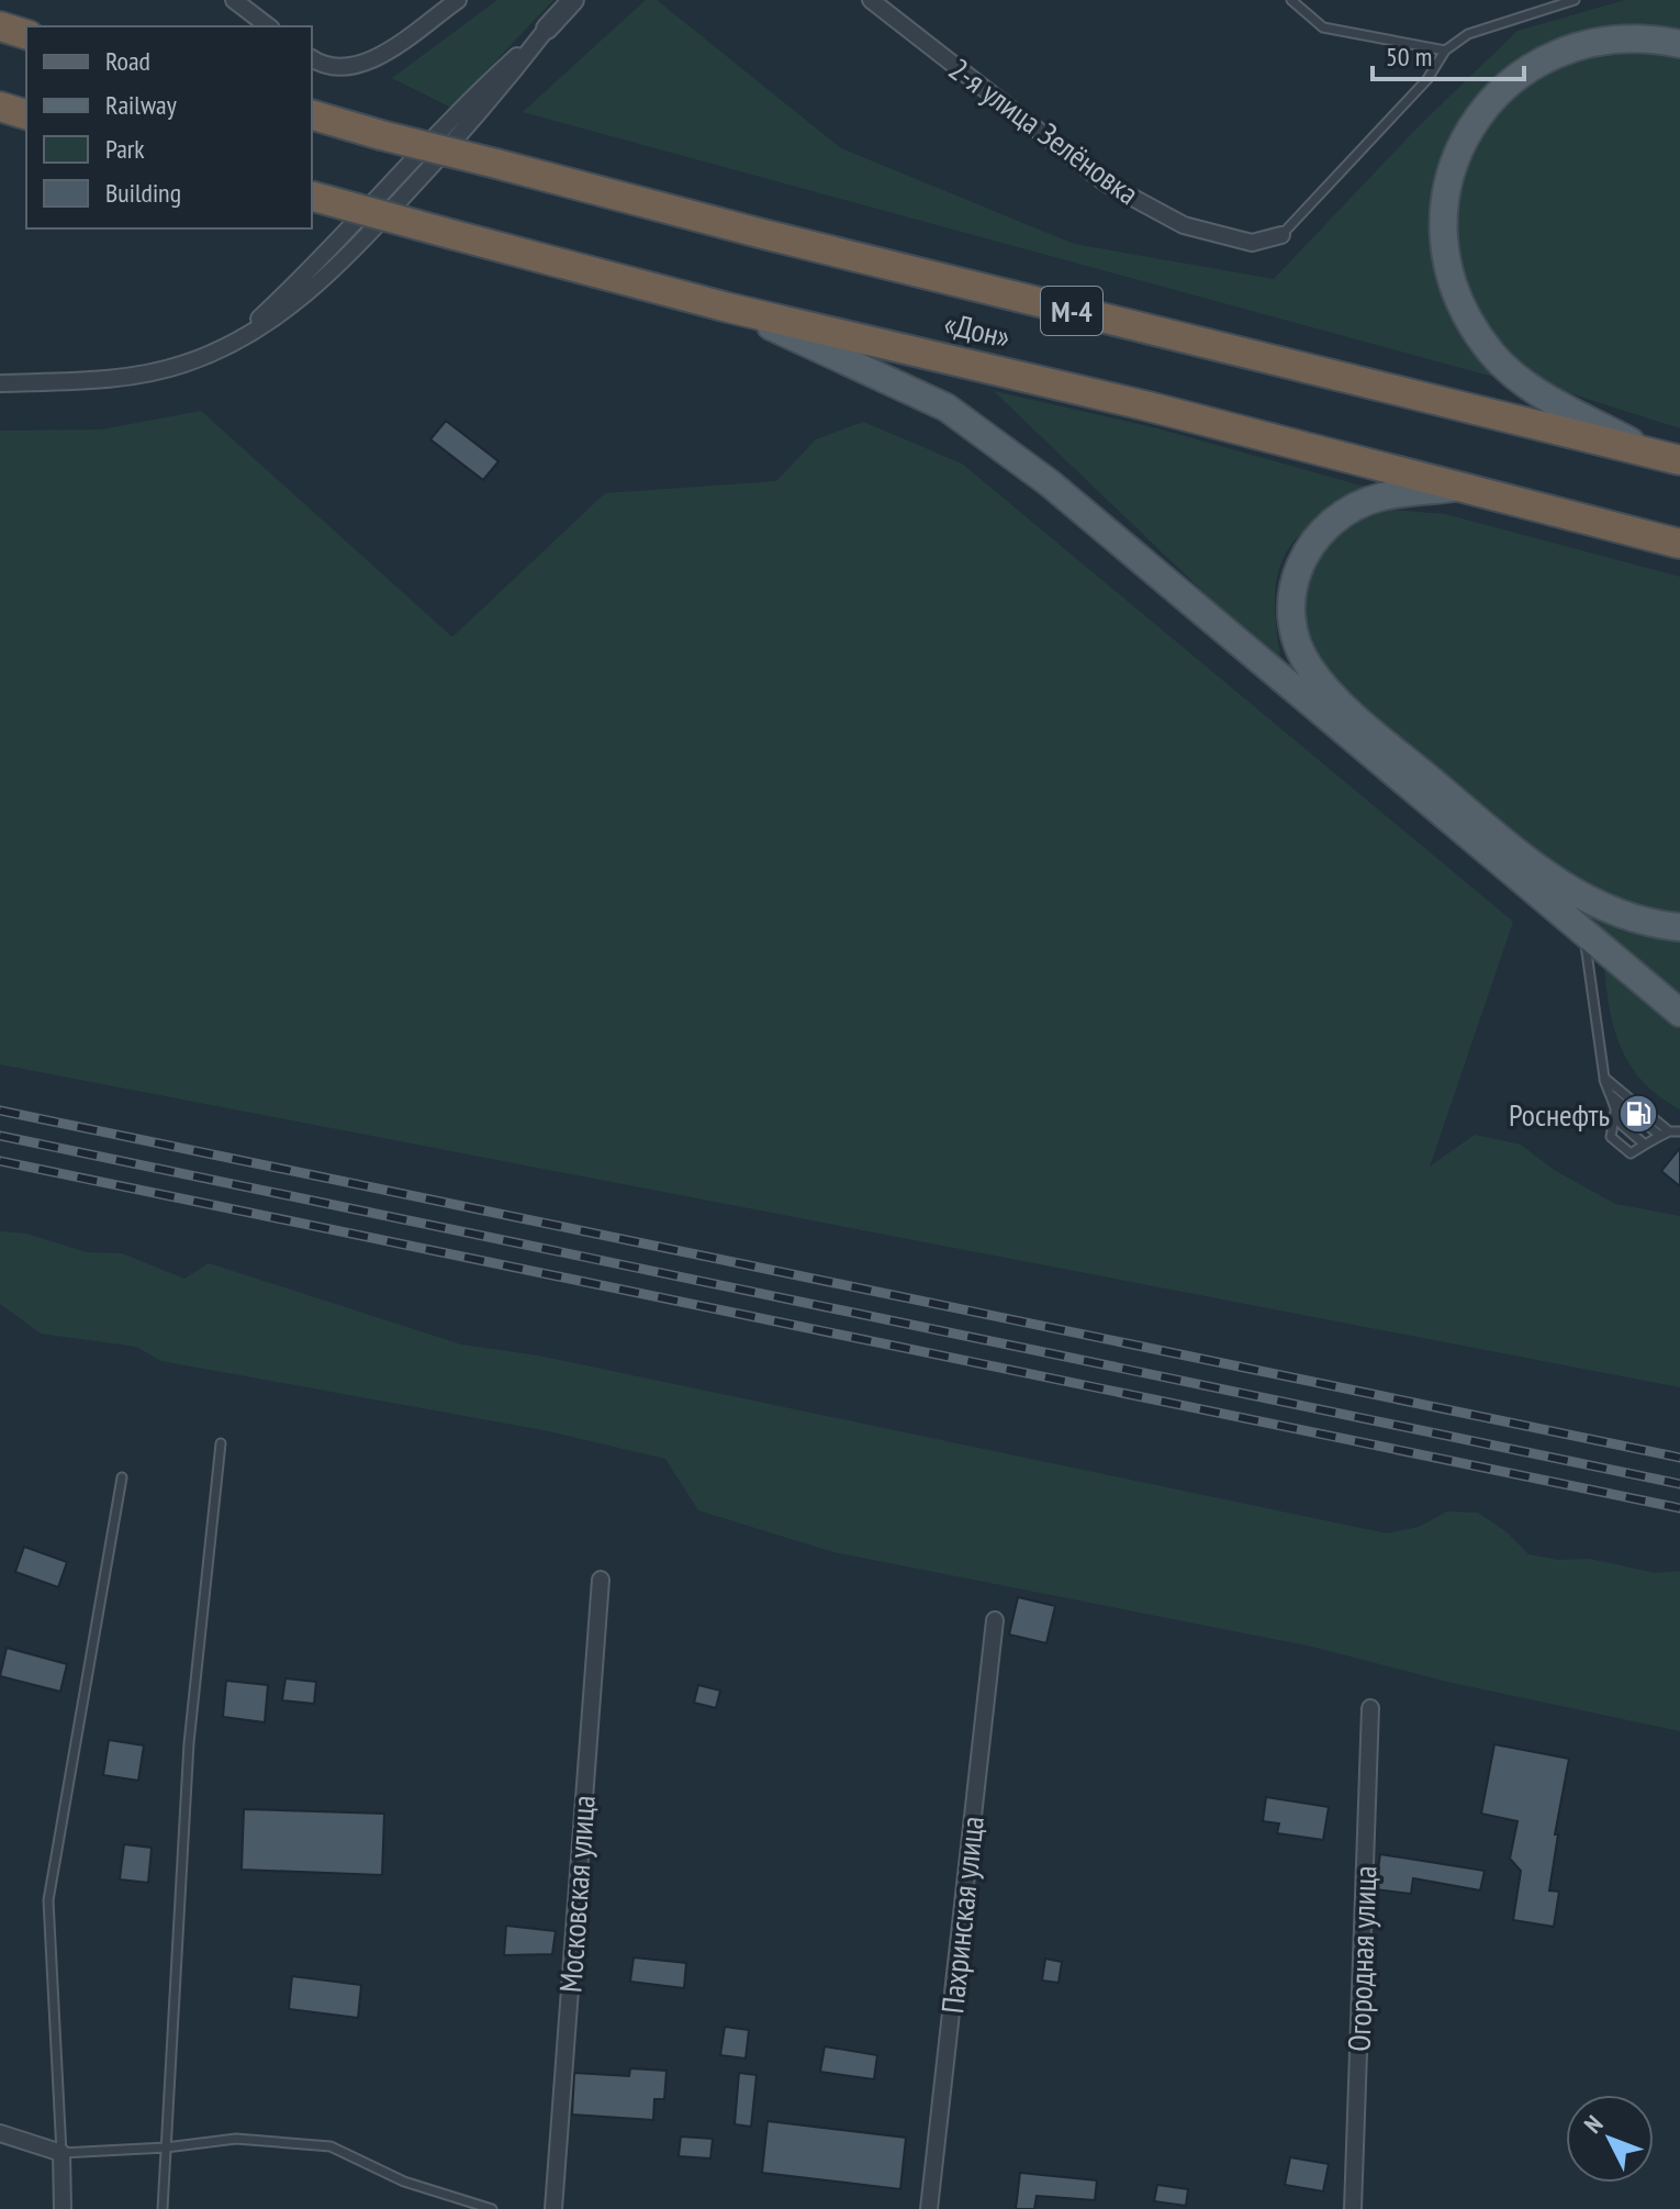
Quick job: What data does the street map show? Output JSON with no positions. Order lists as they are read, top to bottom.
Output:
{
  "streets": {
    "highway": ["М-4", "«Дон»"],
    "street": [
      "2-я улица Зелёновка",
      "Московская улица",
      "Пахринская улица",
      "Огородная улица"
    ]
  },
  "places": {
    "fuel station": ["Роснефть"]
  },
  "legend": [
    "Road",
    "Railway",
    "Park",
    "Building"
  ],
  "scale_bar": "50 m",
  "north": "top left"
}
